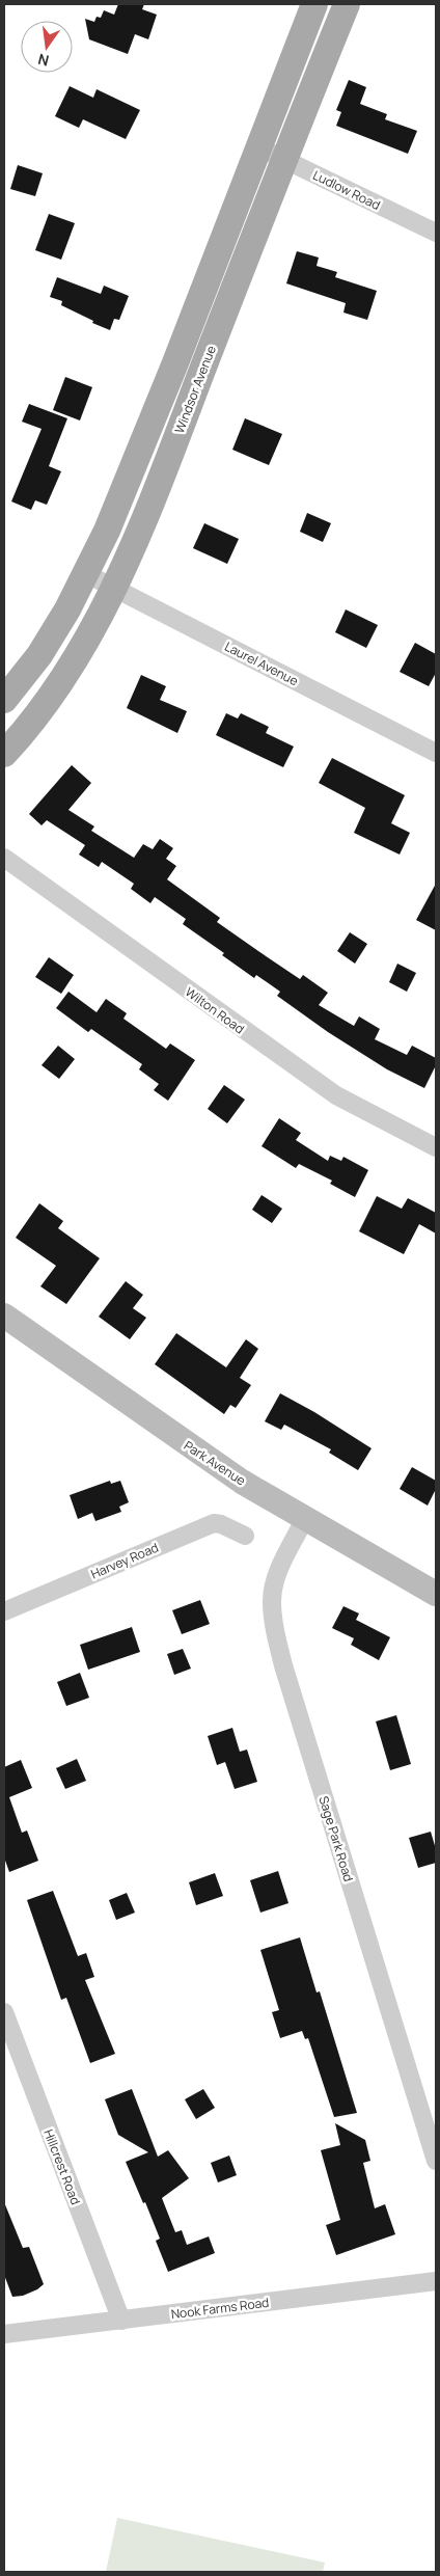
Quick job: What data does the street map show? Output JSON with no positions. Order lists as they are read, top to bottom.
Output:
{
  "streets": {
    "main road": ["Windsor Avenue", "Park Avenue"],
    "street": [
      "Ludlow Road",
      "Laurel Avenue",
      "Wilton Road",
      "Harvey Road",
      "Sage Park Road",
      "Hillcrest Road",
      "Nook Farms Road"
    ]
  },
  "crossings": [
    ["Ludlow Road", "Windsor Avenue"],
    ["Windsor Avenue", "Laurel Avenue"],
    ["Park Avenue", "Sage Park Road"],
    ["Hillcrest Road", "Nook Farms Road"]
  ],
  "north": "bottom"
}
